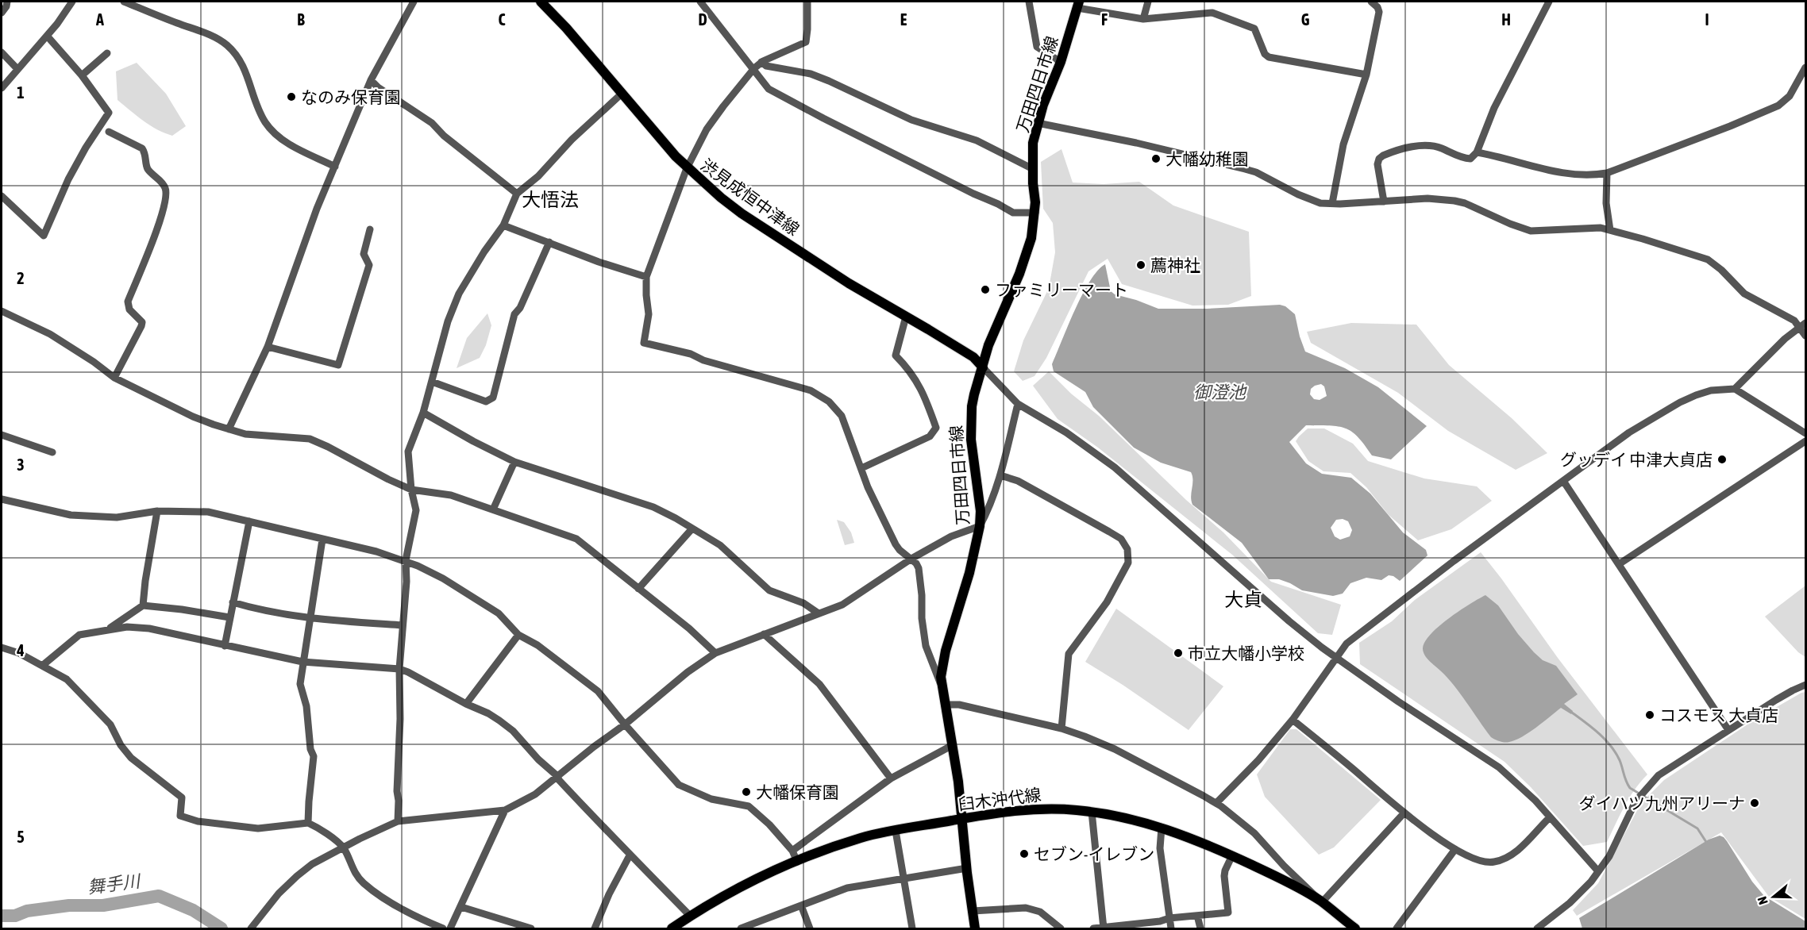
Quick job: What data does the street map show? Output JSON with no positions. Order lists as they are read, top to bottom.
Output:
{
  "streets": {
    "main road": ["万田四日市線", "渋見成恒中津線", "臼木沖代線"]
  },
  "crossings": [
    ["万田四日市線", "渋見成恒中津線"],
    ["万田四日市線", "臼木沖代線"]
  ],
  "districts": ["大悟法", "大貞"],
  "water": ["御澄池", "舞手川"],
  "places": [
    "なのみ保育園",
    "大幡幼稚園",
    "薦神社",
    "ファミリーマート",
    "グッデイ 中津大貞店",
    "市立大幡小学校",
    "コスモス 大貞店",
    "大幡保育園",
    "ダイハツ九州アリーナ",
    "セブン-イレブン"
  ],
  "north": "left",
  "grid": {
    "columns": [
      "A",
      "B",
      "C",
      "D",
      "E",
      "F",
      "G",
      "H",
      "I"
    ],
    "rows": [
      "1",
      "2",
      "3",
      "4",
      "5"
    ]
  }
}
